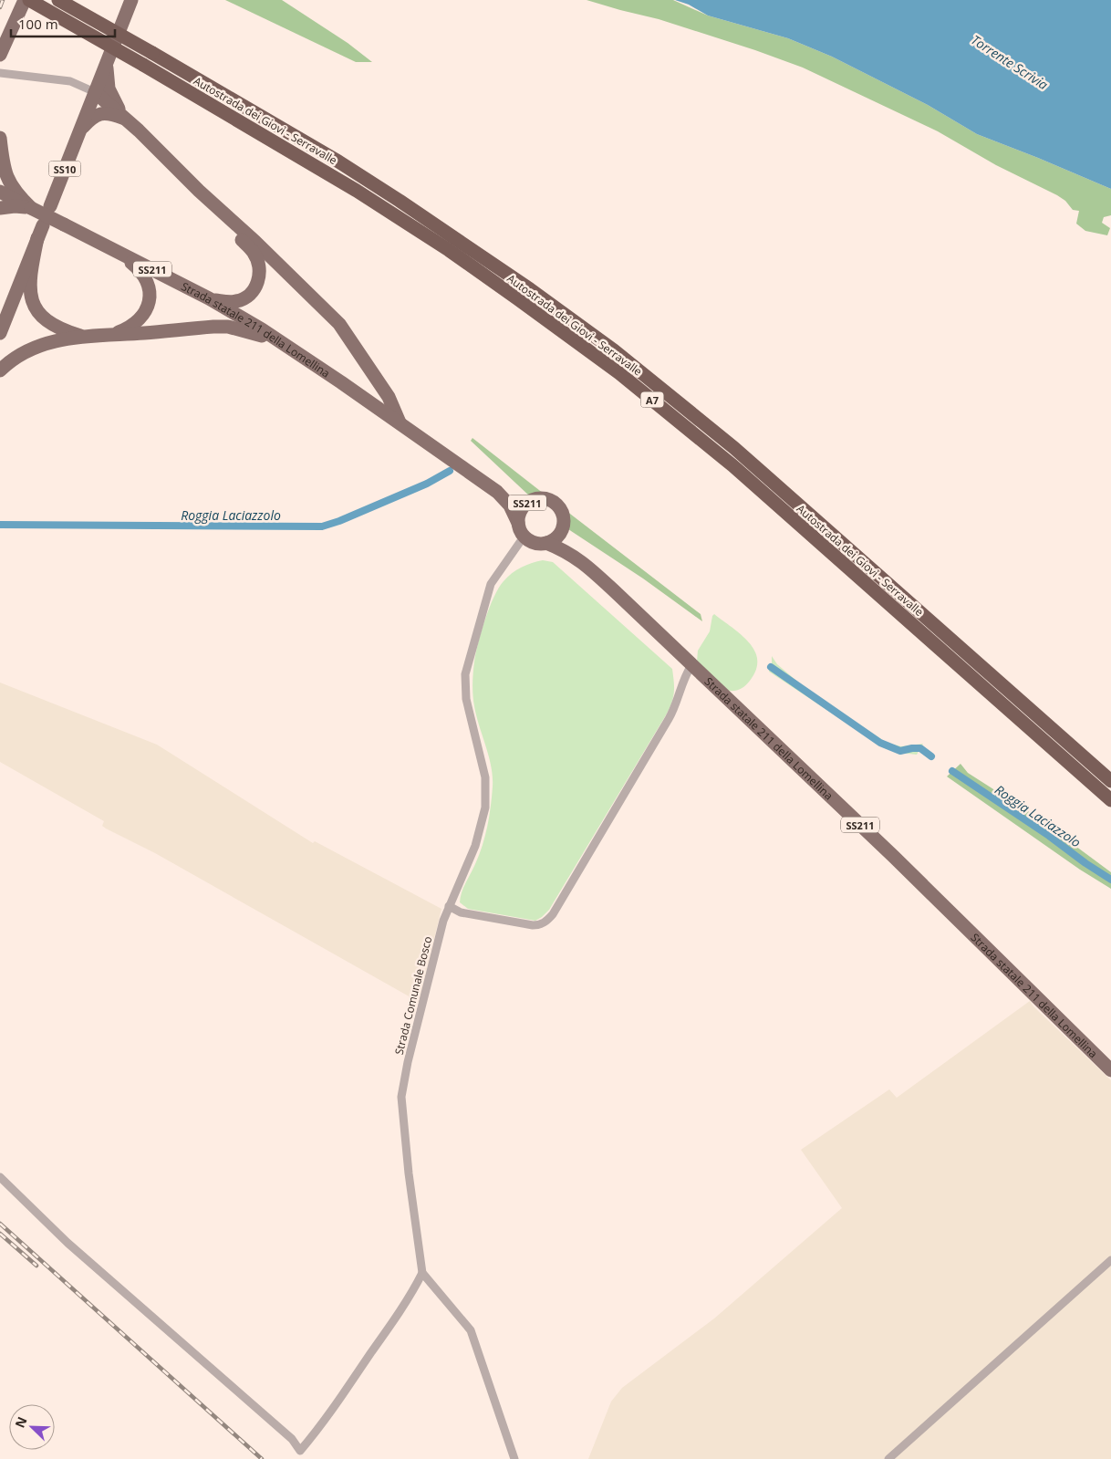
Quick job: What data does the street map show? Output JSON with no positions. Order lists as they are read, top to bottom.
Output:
{
  "streets": {
    "highway": ["Autostrada dei Giovi - Serravalle", "A7"],
    "main road": ["SS10", "SS211", "Strada statale 211 della Lomellina"],
    "street": ["Strada Comunale Bosco"]
  },
  "crossings": [
    ["SS211", "Strada statale 211 della Lomellina"],
    ["SS211", "Strada Comunale Bosco"],
    ["Strada statale 211 della Lomellina", "Strada Comunale Bosco"]
  ],
  "water": ["Torrente Scrivia", "Roggia Laciazzolo"],
  "scale_bar": "100 m",
  "north": "top left"
}
